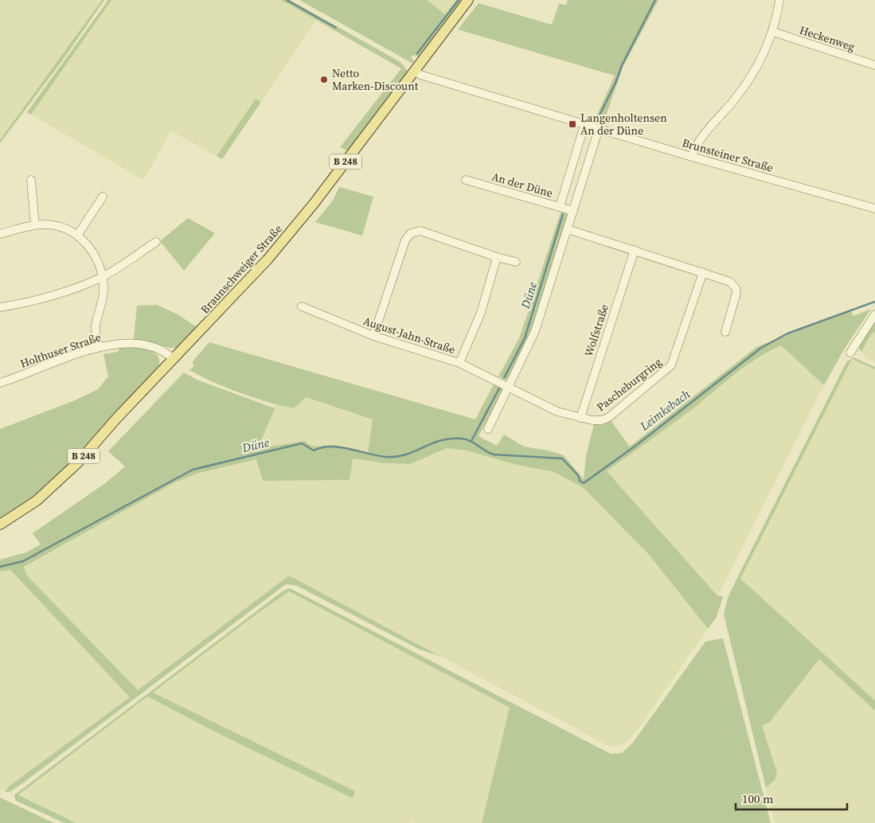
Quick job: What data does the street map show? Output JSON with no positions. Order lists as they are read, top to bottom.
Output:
{
  "streets": {
    "main road": ["B 248", "Braunschweiger Straße"],
    "street": [
      "Heckenweg",
      "Brunsteiner Straße",
      "An der Düne",
      "Wolfstraße",
      "August-Jahn-Straße",
      "Holthuser Straße",
      "Pascheburgring"
    ]
  },
  "crossings": [
    ["Brunsteiner Straße", "Braunschweiger Straße"],
    ["Braunschweiger Straße", "Holthuser Straße"],
    ["Wolfstraße", "Pascheburgring"],
    ["August-Jahn-Straße", "Pascheburgring"]
  ],
  "water": ["Düne", "Leimkebach"],
  "places": {
    "other": ["Netto Marken-Discount"],
    "transit": ["Langenholtensen An der Düne"]
  },
  "scale_bar": "100 m"
}
